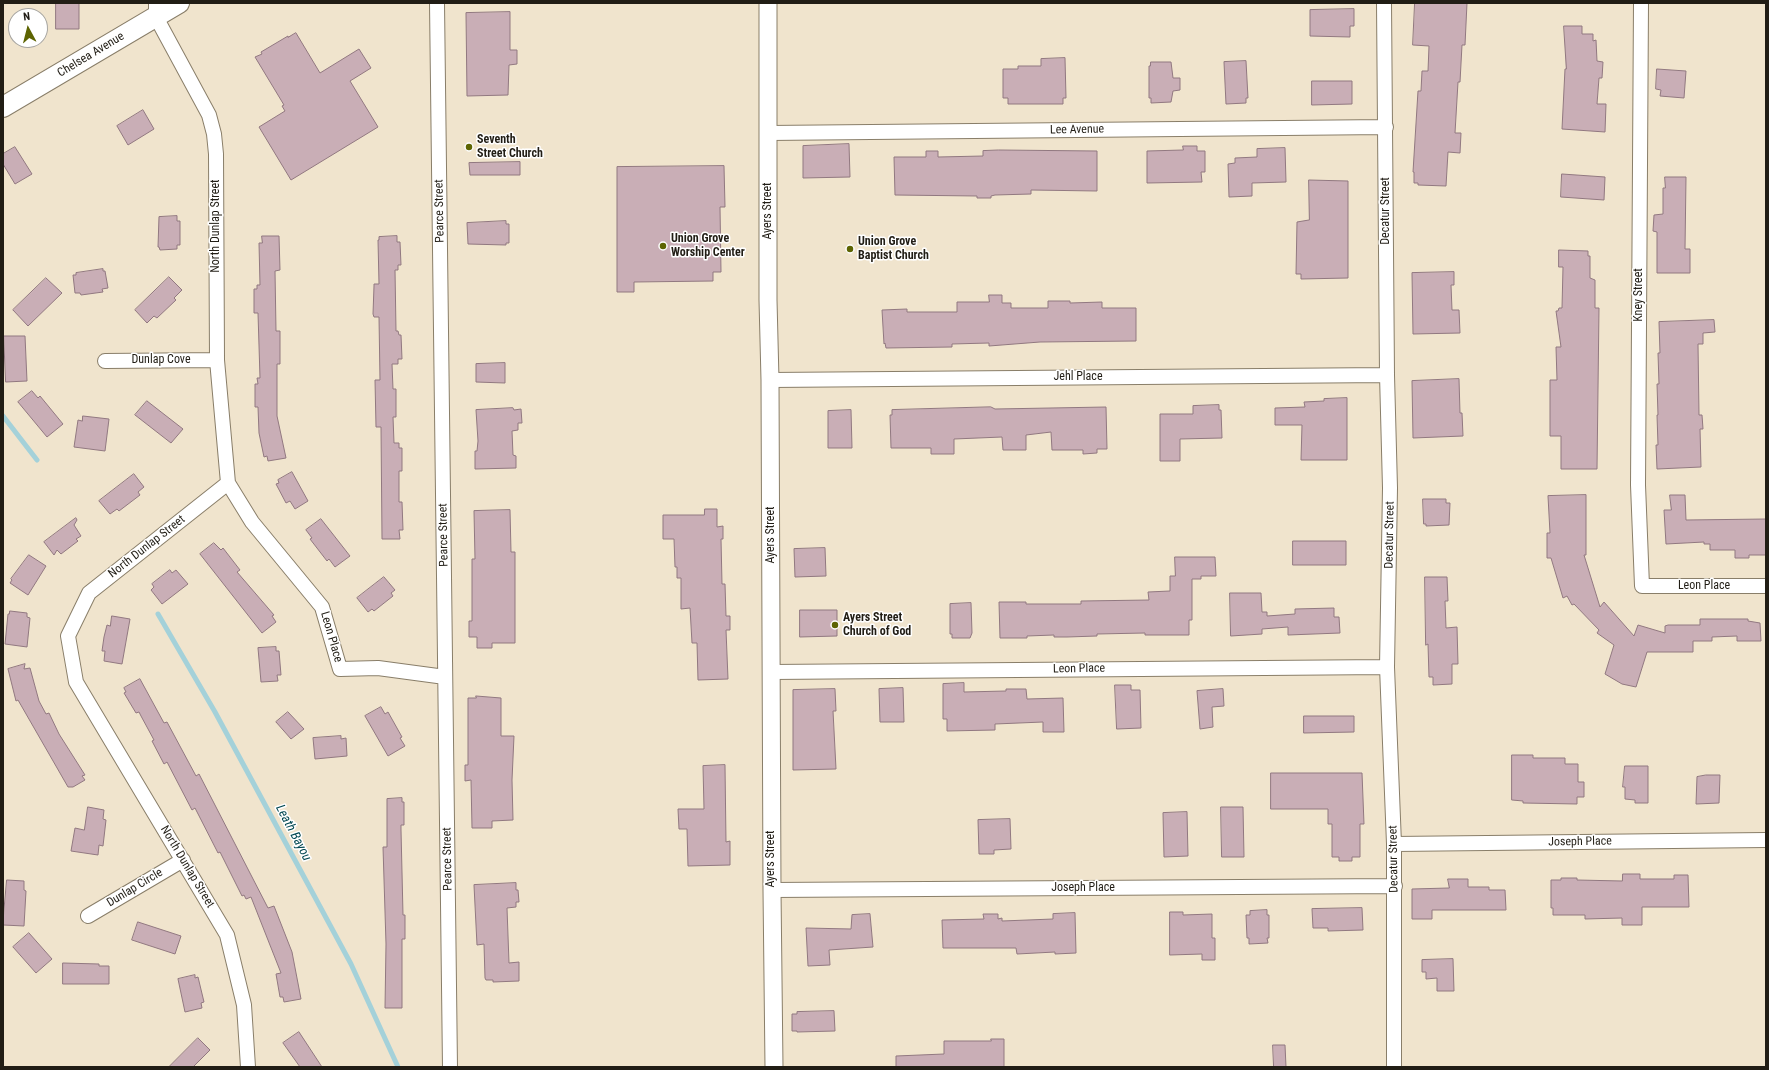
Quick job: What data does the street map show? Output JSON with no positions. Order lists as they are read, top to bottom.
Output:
{
  "streets": {
    "main road": ["Chelsea Avenue"],
    "street": [
      "Lee Avenue",
      "Pearce Street",
      "Ayers Street",
      "Decatur Street",
      "North Dunlap Street",
      "Kney Street",
      "Dunlap Cove",
      "Jehl Place",
      "Leon Place",
      "Joseph Place",
      "Dunlap Circle"
    ]
  },
  "crossings": [
    ["Chelsea Avenue", "North Dunlap Street"],
    ["Lee Avenue", "Ayers Street"],
    ["Lee Avenue", "Decatur Street"],
    ["Pearce Street", "Leon Place"],
    ["Ayers Street", "Jehl Place"],
    ["Ayers Street", "Leon Place"],
    ["Ayers Street", "Joseph Place"],
    ["Decatur Street", "Jehl Place"],
    ["Decatur Street", "Leon Place"],
    ["Decatur Street", "Joseph Place"],
    ["North Dunlap Street", "Dunlap Cove"],
    ["North Dunlap Street", "Leon Place"],
    ["North Dunlap Street", "Dunlap Circle"],
    ["Kney Street", "Leon Place"]
  ],
  "water": ["Leath Bayou"],
  "places": [
    "Seventh Street Church",
    "Union Grove Worship Center",
    "Union Grove Baptist Church",
    "Ayers Street Church of God"
  ],
  "north": "top"
}
